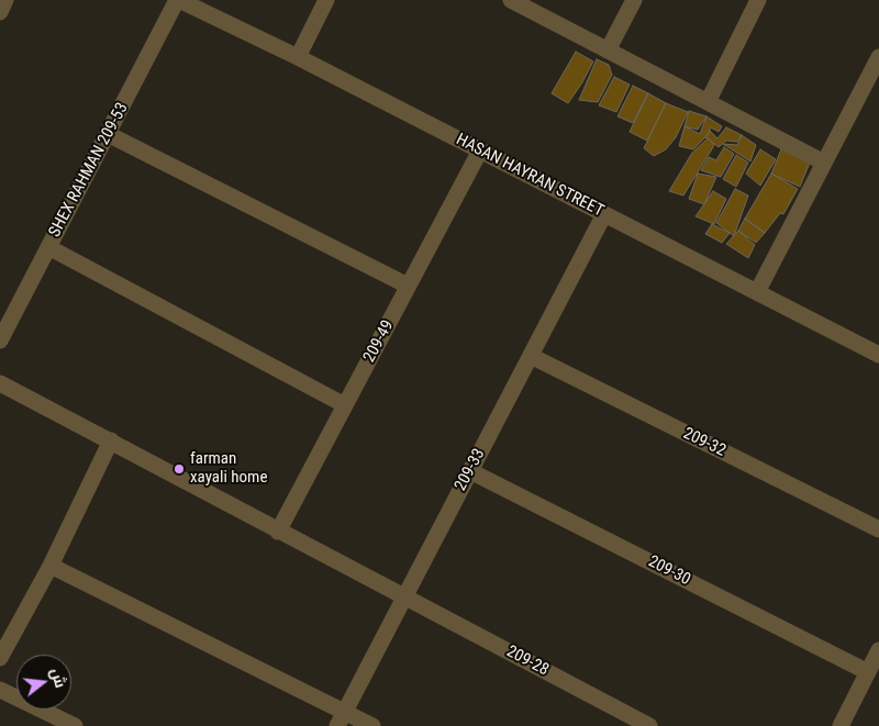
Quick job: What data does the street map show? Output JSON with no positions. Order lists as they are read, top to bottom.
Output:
{
  "streets": {
    "street": [
      "SHEX RAHMAN 209-53",
      "HASAN HAYRAN STREET",
      "209-49",
      "209-32",
      "209-33",
      "209-30",
      "209-28"
    ]
  },
  "crossings": [
    ["SHEX RAHMAN 209-53", "HASAN HAYRAN STREET"],
    ["HASAN HAYRAN STREET", "209-49"],
    ["HASAN HAYRAN STREET", "209-33"],
    ["209-49", "209-28"],
    ["209-32", "209-33"],
    ["209-33", "209-30"],
    ["209-33", "209-28"]
  ],
  "places": ["farman xayali home"],
  "north": "right"
}
